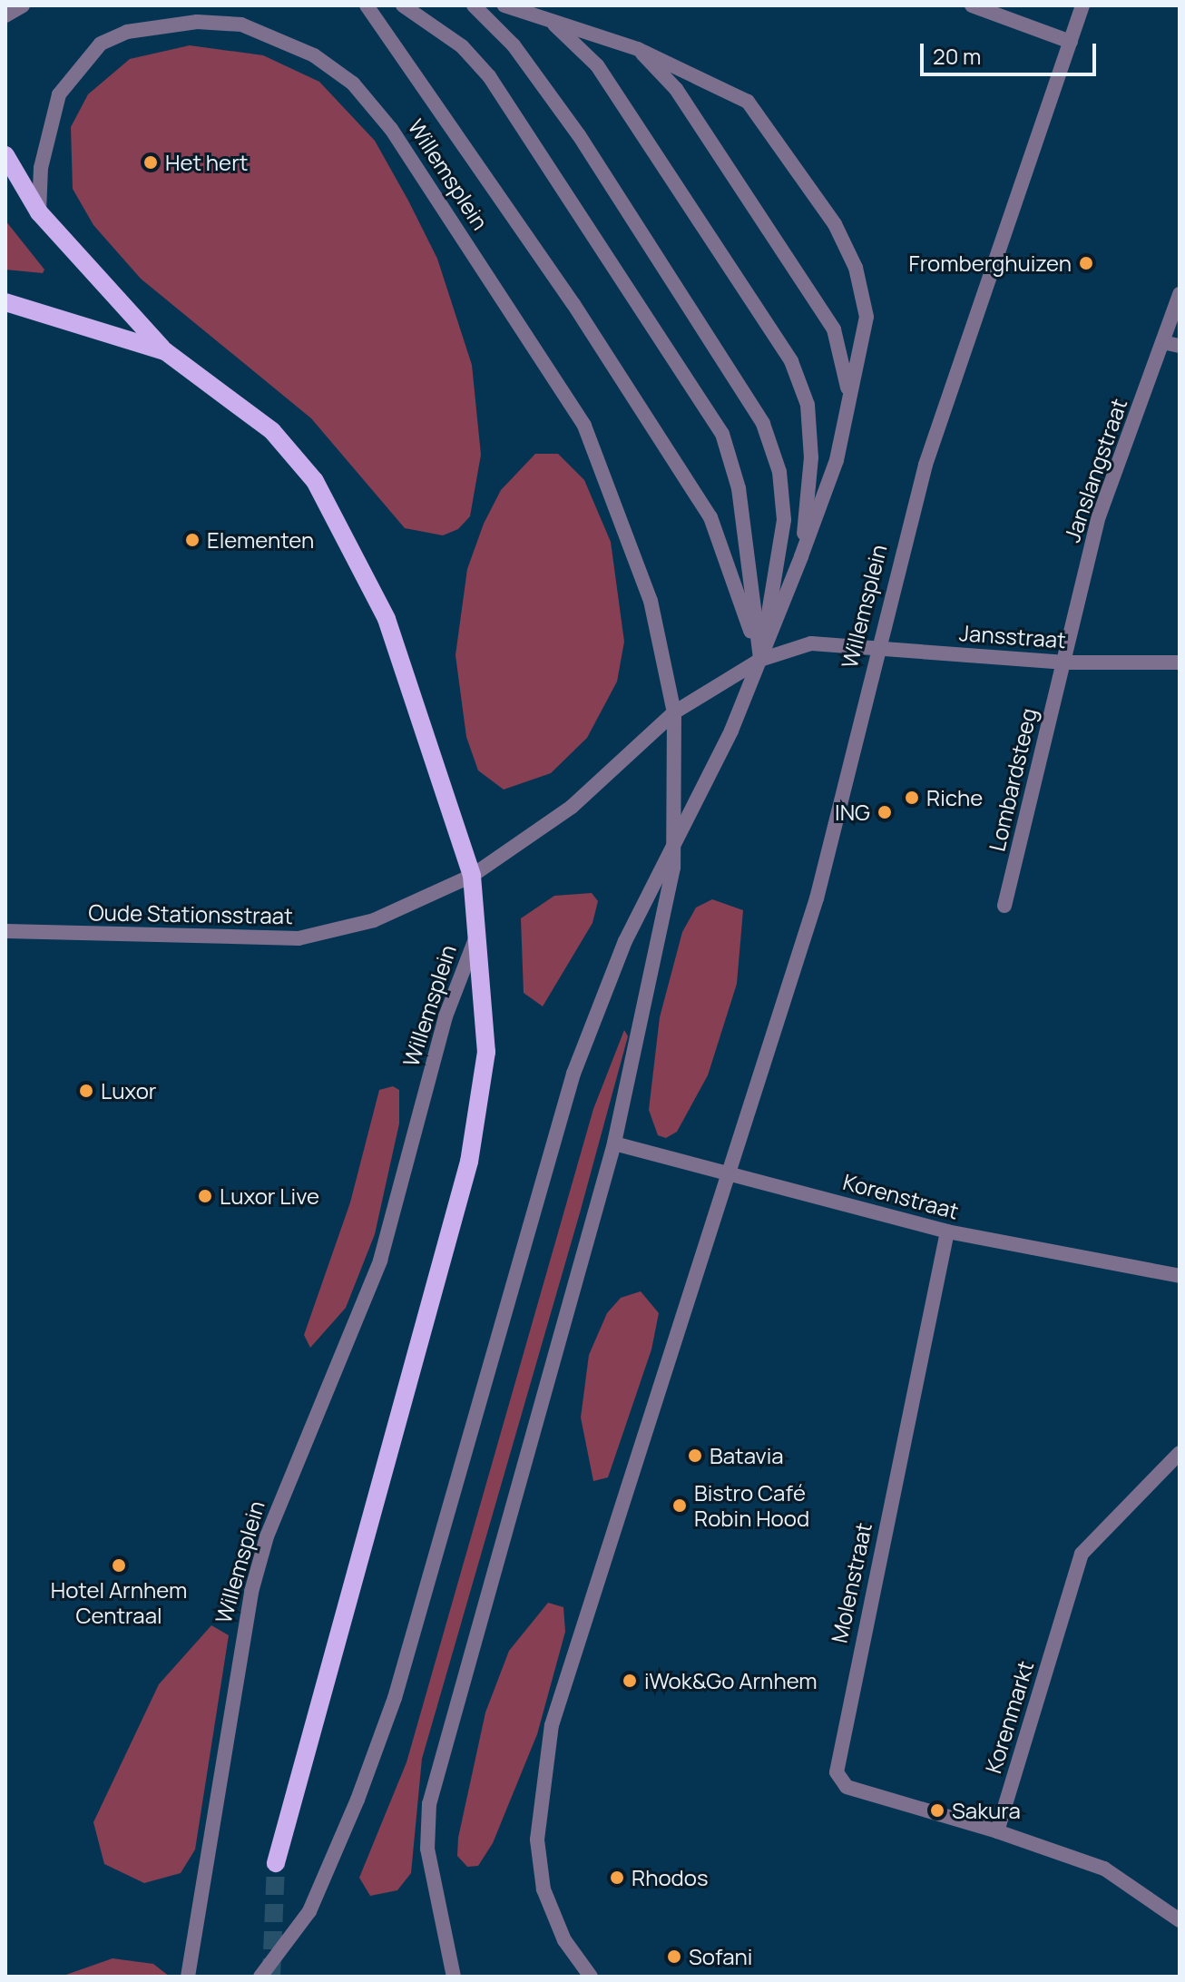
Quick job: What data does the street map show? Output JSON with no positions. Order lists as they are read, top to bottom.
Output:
{
  "streets": {
    "main road": ["Willemsplein"],
    "street": [
      "Janslangstraat",
      "Jansstraat",
      "Lombardsteeg",
      "Oude Stationsstraat",
      "Korenstraat",
      "Molenstraat",
      "Korenmarkt"
    ]
  },
  "crossings": [
    ["Willemsplein", "Jansstraat"],
    ["Willemsplein", "Oude Stationsstraat"],
    ["Willemsplein", "Korenstraat"],
    ["Janslangstraat", "Jansstraat"],
    ["Janslangstraat", "Lombardsteeg"],
    ["Jansstraat", "Lombardsteeg"],
    ["Korenstraat", "Molenstraat"],
    ["Molenstraat", "Korenmarkt"]
  ],
  "places": [
    "Het hert",
    "Fromberghuizen",
    "Elementen",
    "Riche",
    "ING",
    "Luxor",
    "Luxor Live",
    "Batavia",
    "Bistro Café Robin Hood",
    "Hotel Arnhem Centraal",
    "iWok&Go Arnhem",
    "Sakura",
    "Rhodos",
    "Sofani"
  ],
  "scale_bar": "20 m"
}
